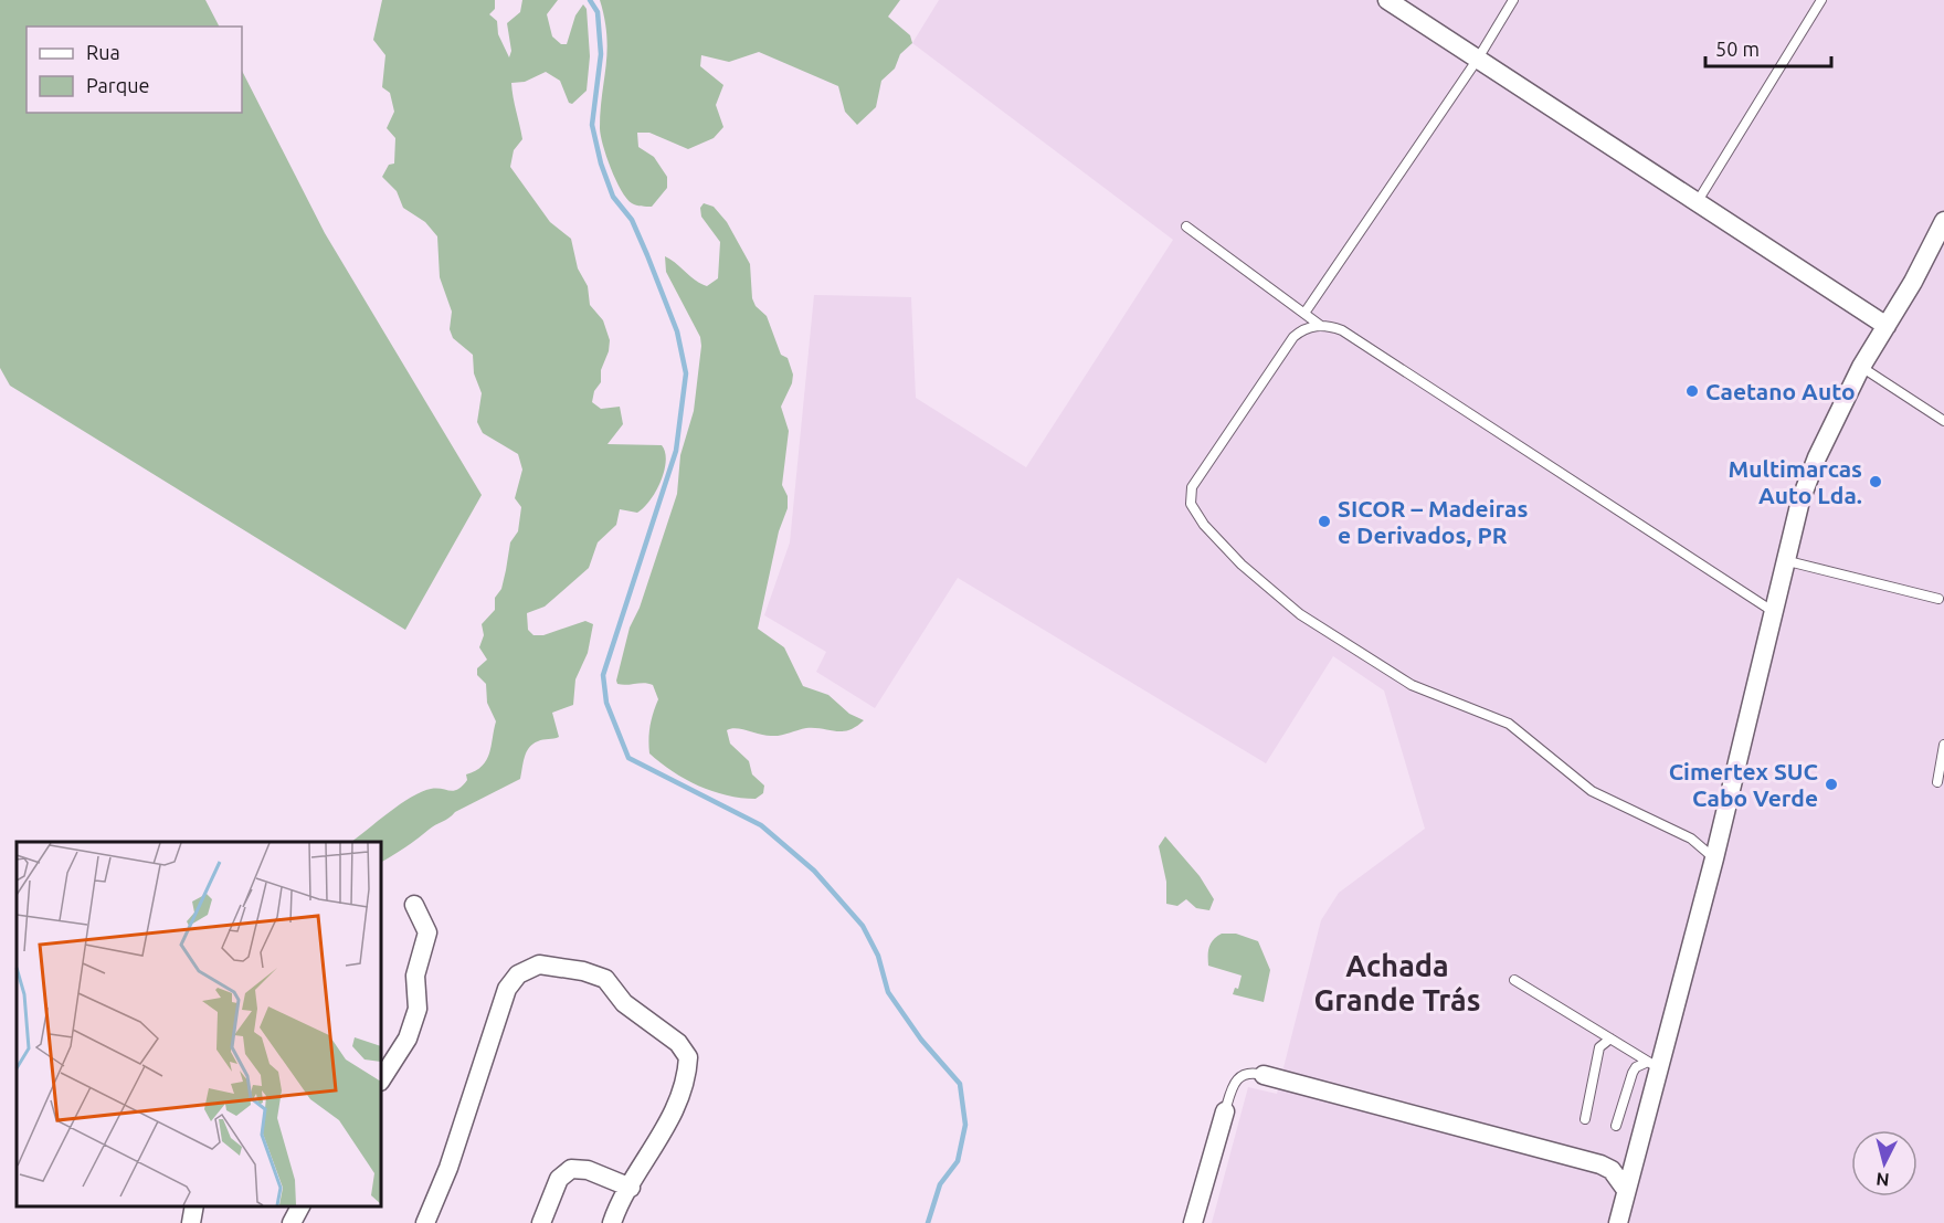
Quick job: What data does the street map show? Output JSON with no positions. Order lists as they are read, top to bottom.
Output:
{
  "districts": ["Achada Grande Trás"],
  "places": [
    "Caetano Auto",
    "Multimarcas Auto Lda.",
    "SICOR – Madeiras e Derivados, PR",
    "Cimertex SUC Cabo Verde"
  ],
  "legend": ["Rua", "Parque"],
  "scale_bar": "50 m",
  "north": "bottom"
}
